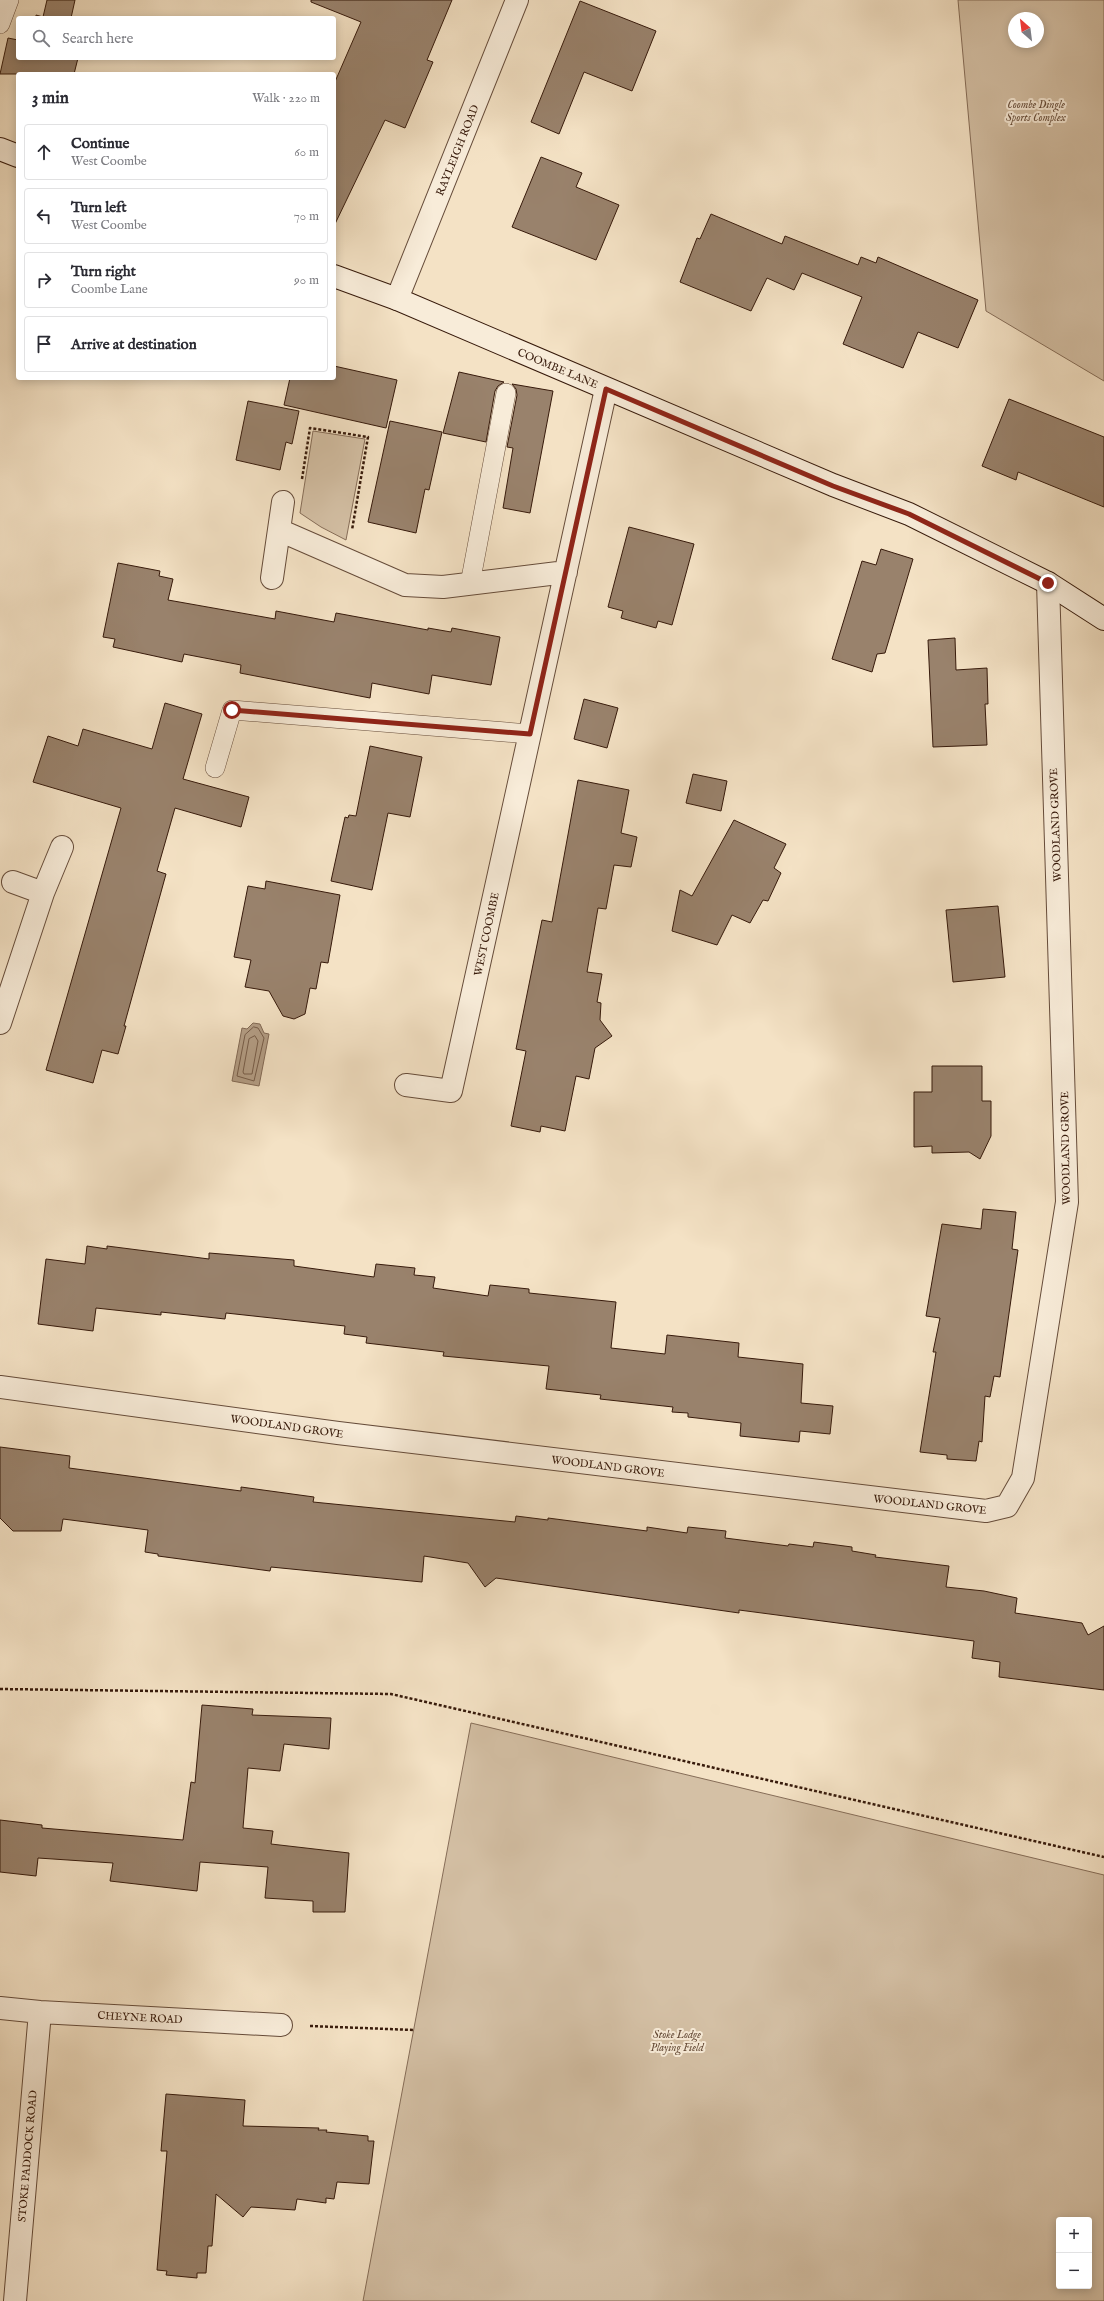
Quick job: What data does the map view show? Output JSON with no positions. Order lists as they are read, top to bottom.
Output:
{
  "streets": {
    "street": [
      "RAYLEIGH ROAD",
      "COOMBE LANE",
      "WOODLAND GROVE",
      "WEST COOMBE",
      "CHEYNE ROAD",
      "STOKE PADDOCK ROAD"
    ]
  },
  "crossings": [
    ["RAYLEIGH ROAD", "COOMBE LANE"],
    ["COOMBE LANE", "WOODLAND GROVE"],
    ["COOMBE LANE", "WEST COOMBE"],
    ["CHEYNE ROAD", "STOKE PADDOCK ROAD"]
  ],
  "parks": ["Coombe Dingle Sports Complex", "Stoke Lodge Playing Field"],
  "north": "top left",
  "page": {
    "search": "Search here",
    "heading": ["3 min", "Walk · 220 m"],
    "list": [
      ["Continue", "West Coombe", "60 m"],
      ["Turn left", "West Coombe", "70 m"],
      ["Turn right", "Coombe Lane", "90 m"],
      "Arrive at destination"
    ],
    "map_buttons": ["+", "−"]
  }
}
